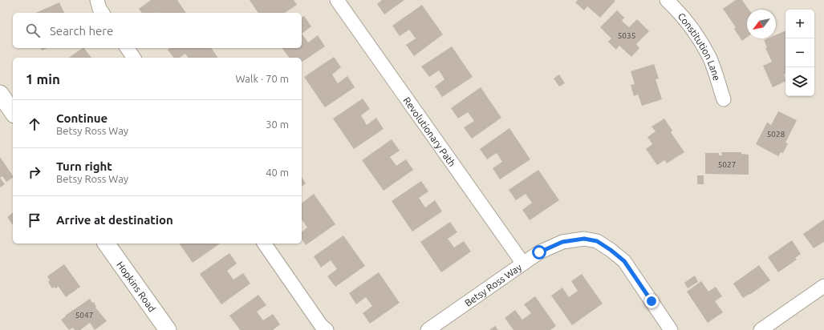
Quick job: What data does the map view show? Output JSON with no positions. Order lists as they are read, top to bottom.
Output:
{
  "streets": {
    "street": [
      "Constitution Lane",
      "Revolutionary Path",
      "Betsy Ross Way",
      "Hopkins Road"
    ]
  },
  "crossings": [
    ["Revolutionary Path", "Betsy Ross Way"]
  ],
  "house_numbers": [
    "5035",
    "5028",
    "5027",
    "5047"
  ],
  "north": "bottom left",
  "page": {
    "map_buttons": ["+", "−"],
    "search": "Search here",
    "heading": ["1 min", "Walk · 70 m"],
    "list": [
      ["Continue", "Betsy Ross Way", "30 m"],
      ["Turn right", "Betsy Ross Way", "40 m"],
      "Arrive at destination"
    ]
  }
}
